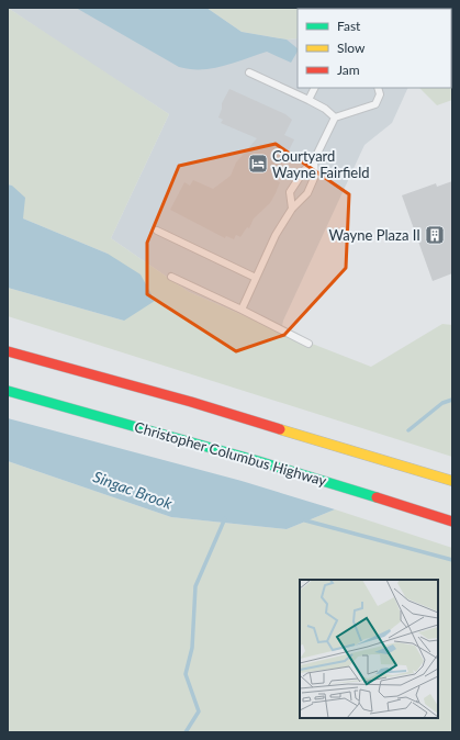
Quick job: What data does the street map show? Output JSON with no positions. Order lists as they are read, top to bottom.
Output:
{
  "streets": {
    "highway": ["Christopher Columbus Highway"]
  },
  "water": ["Singac Brook"],
  "places": {
    "hotel": ["Courtyard Wayne Fairfield"],
    "building": ["Wayne Plaza II"]
  },
  "legend": ["Fast", "Slow", "Jam"]
}
